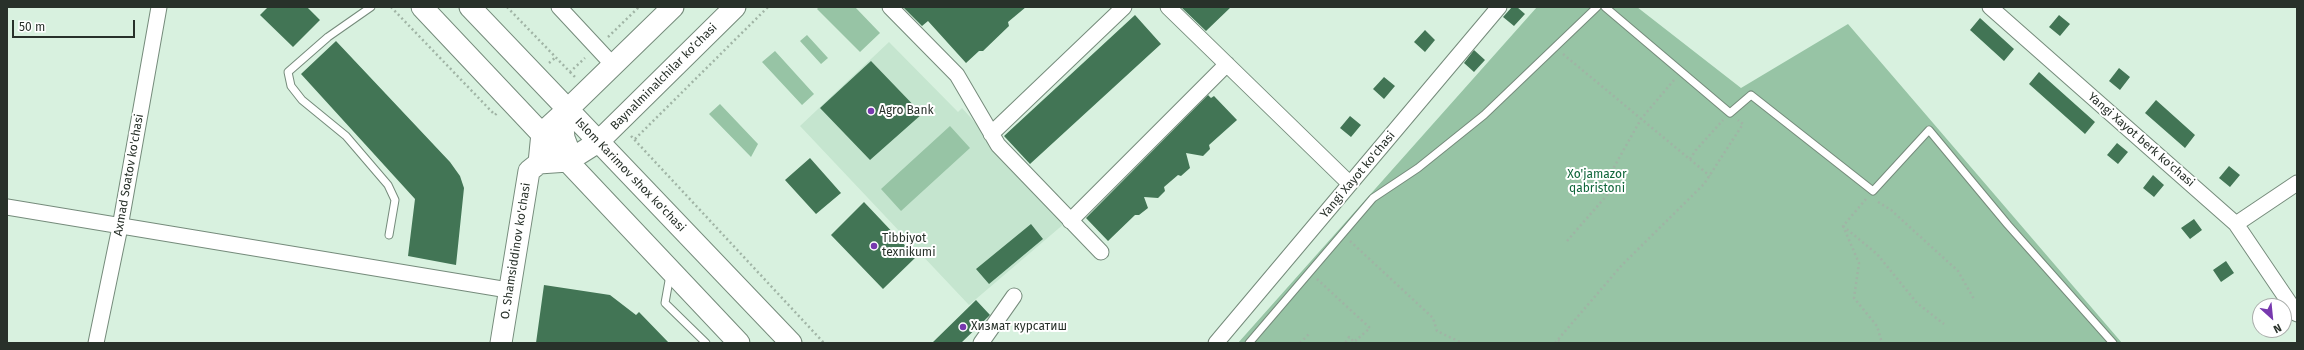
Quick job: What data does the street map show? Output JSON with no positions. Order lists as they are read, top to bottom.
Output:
{
  "streets": {
    "main road": ["Baynalminalchilar ko’chasi", "Islom Karimov shox ko'chasi", "O. Shamsiddinov ko'chasi"],
    "street": ["Yangi Xayot berk ko'chasi", "Axmad Soatov ko'chasi", "Yangi Xayot ko'chasi"]
  },
  "crossings": [
    ["Baynalminalchilar ko’chasi", "Islom Karimov shox ko'chasi"]
  ],
  "parks": ["Xo'jamazor qabristoni"],
  "places": ["Agro Bank", "Tibbiyot texnikumi", "Хизмат курсатиш"],
  "scale_bar": "50 m",
  "north": "bottom right"
}
